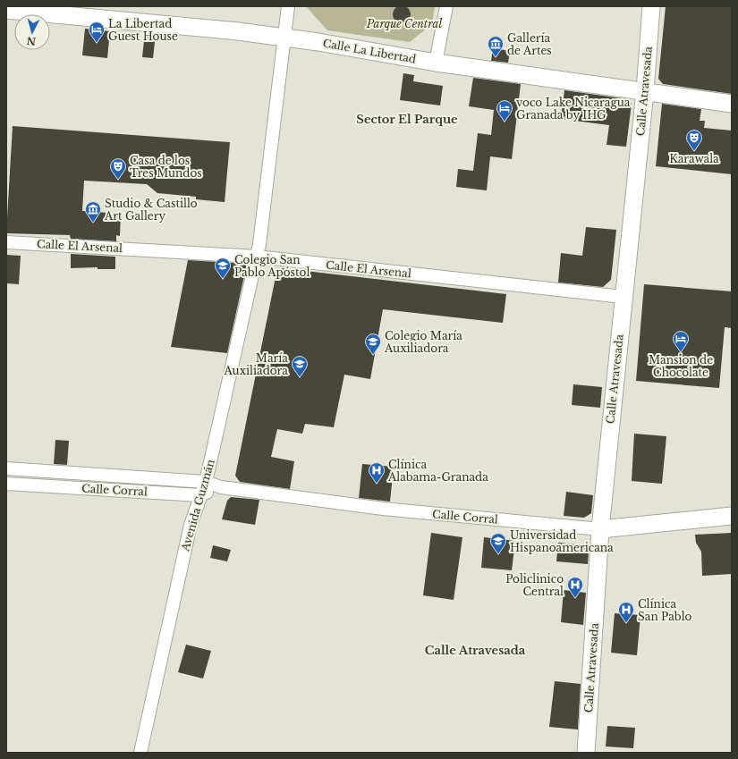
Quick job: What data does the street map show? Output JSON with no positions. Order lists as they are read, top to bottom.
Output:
{
  "streets": {
    "street": [
      "Calle La Libertad",
      "Calle Atravesada",
      "Calle El Arsenal",
      "Calle Corral",
      "Avenida Guzmán"
    ]
  },
  "crossings": [
    ["Calle La Libertad", "Calle Atravesada"],
    ["Calle La Libertad", "Avenida Guzmán"],
    ["Calle Atravesada", "Calle El Arsenal"],
    ["Calle Atravesada", "Calle Corral"],
    ["Calle El Arsenal", "Avenida Guzmán"],
    ["Calle Corral", "Avenida Guzmán"]
  ],
  "districts": ["Sector El Parque", "Calle Atravesada"],
  "parks": ["Parque Central"],
  "places": {
    "hotel": ["La Libertad Guest House", "voco Lake Nicaragua Granada by IHG", "Mansion de Chocolate"],
    "museum": ["Gallería de Artes", "Studio & Castillo Art Gallery"],
    "theatre": ["Karawala", "Casa de los Tres Mundos"],
    "school or university": [
      "Colegio San Pablo Apóstol",
      "Colegio María Auxiliadora",
      "María Auxiliadora",
      "Universidad Hispanoamericana"
    ],
    "hospital": ["Clínica Alabama-Granada", "Policlinico Central", "Clínica San Pablo"]
  },
  "north": "bottom"
}
